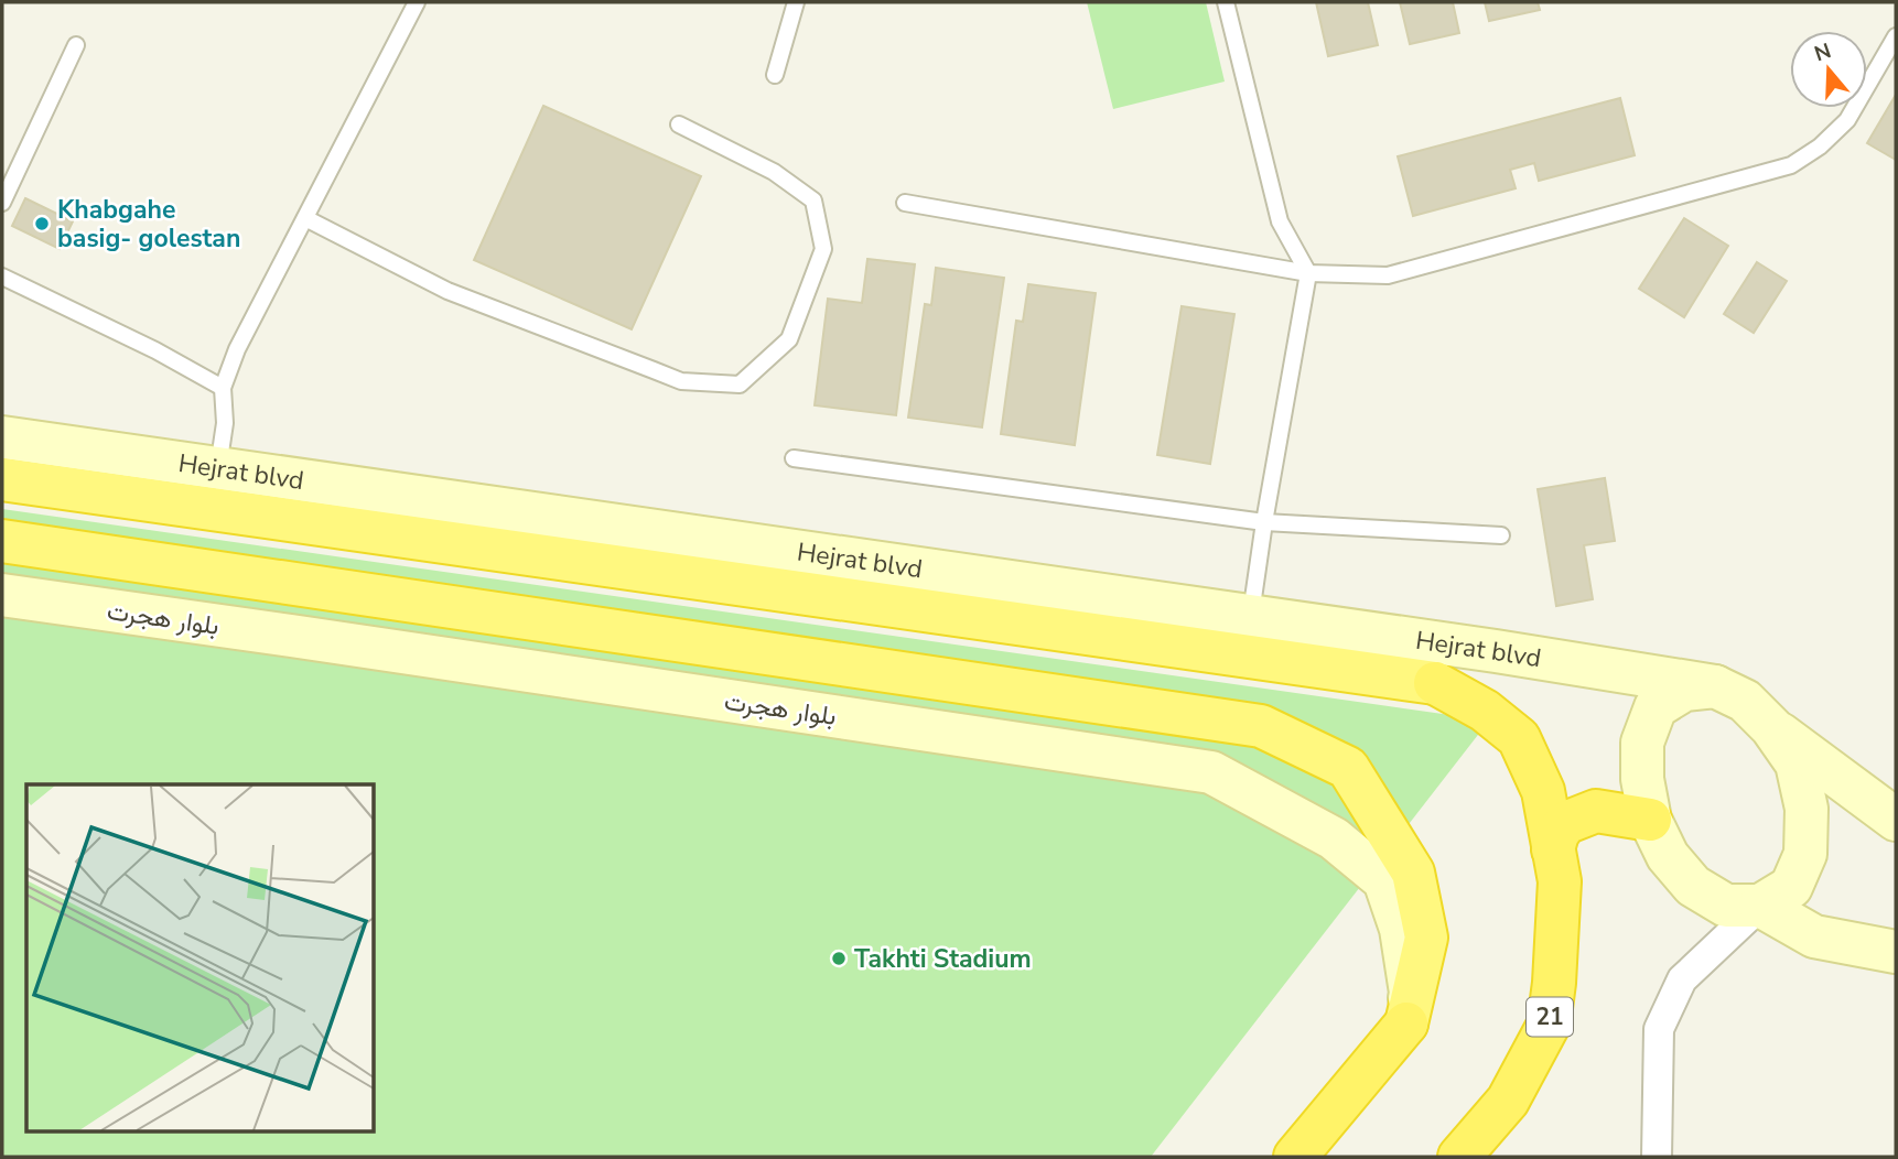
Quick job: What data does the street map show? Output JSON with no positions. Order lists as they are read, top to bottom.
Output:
{
  "streets": {
    "highway": ["Hejrat blvd", "21"],
    "main road": ["بلوار هجرت"]
  },
  "crossings": [
    ["Hejrat blvd", "21"]
  ],
  "places": ["Khabgahe basig- golestan", "Takhti Stadium"],
  "north": "top"
}
